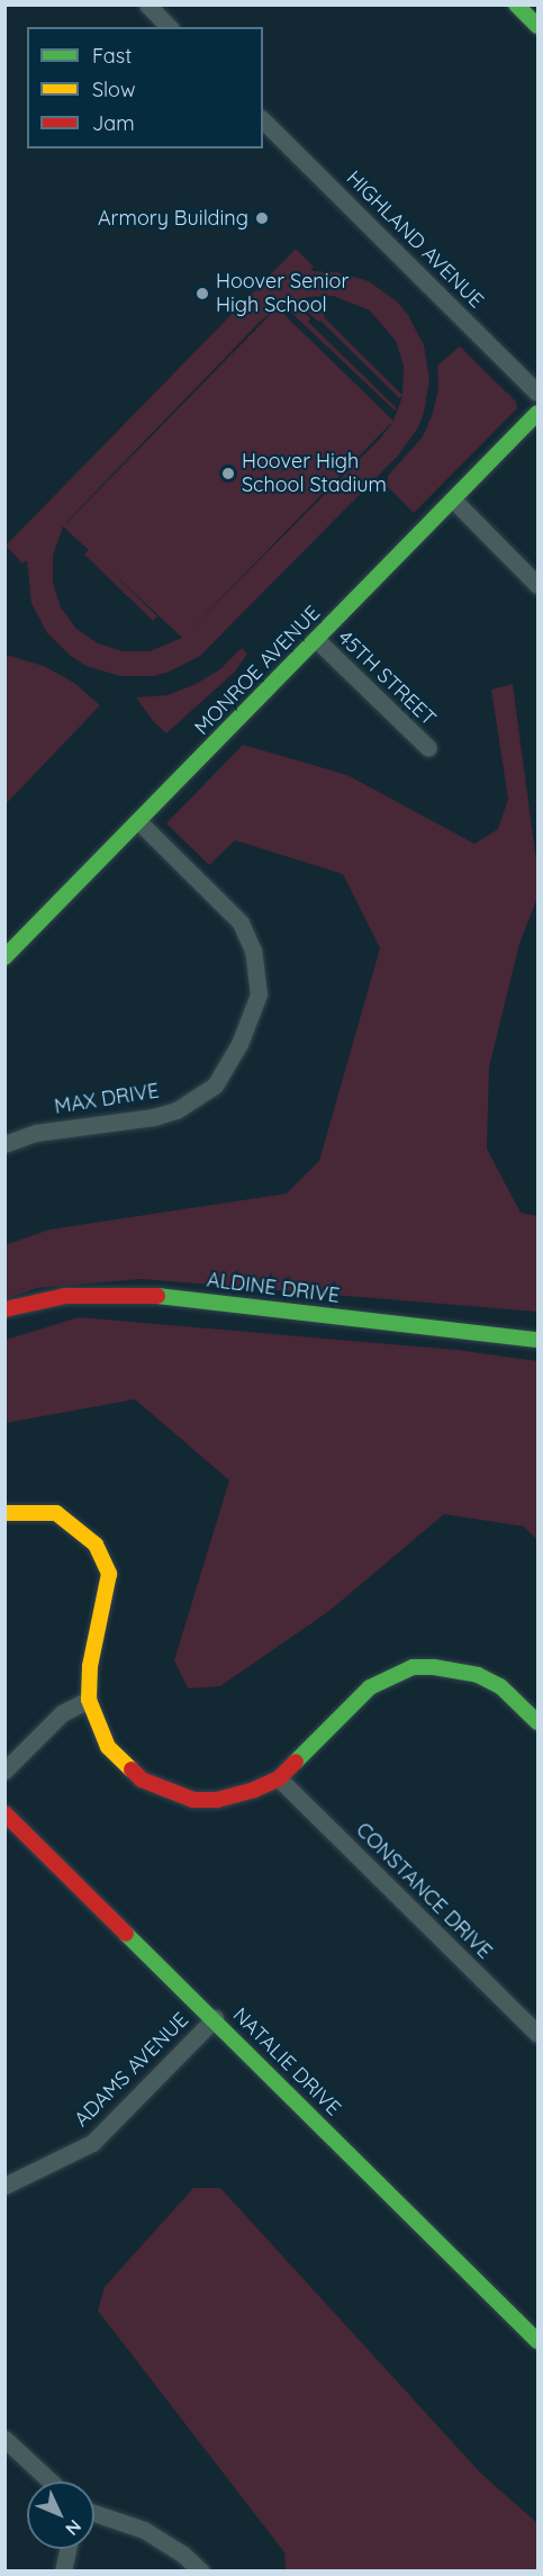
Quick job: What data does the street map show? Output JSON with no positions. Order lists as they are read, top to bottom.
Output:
{
  "streets": {
    "street": [
      "HIGHLAND AVENUE",
      "MONROE AVENUE",
      "45TH STREET",
      "MAX DRIVE",
      "ALDINE DRIVE",
      "CONSTANCE DRIVE",
      "NATALIE DRIVE",
      "ADAMS AVENUE"
    ]
  },
  "crossings": [
    ["MONROE AVENUE", "45TH STREET"],
    ["MONROE AVENUE", "MAX DRIVE"],
    ["NATALIE DRIVE", "ADAMS AVENUE"]
  ],
  "places": ["Armory Building", "Hoover Senior High School", "Hoover High School Stadium"],
  "legend": ["Fast", "Slow", "Jam"],
  "north": "bottom right"
}
